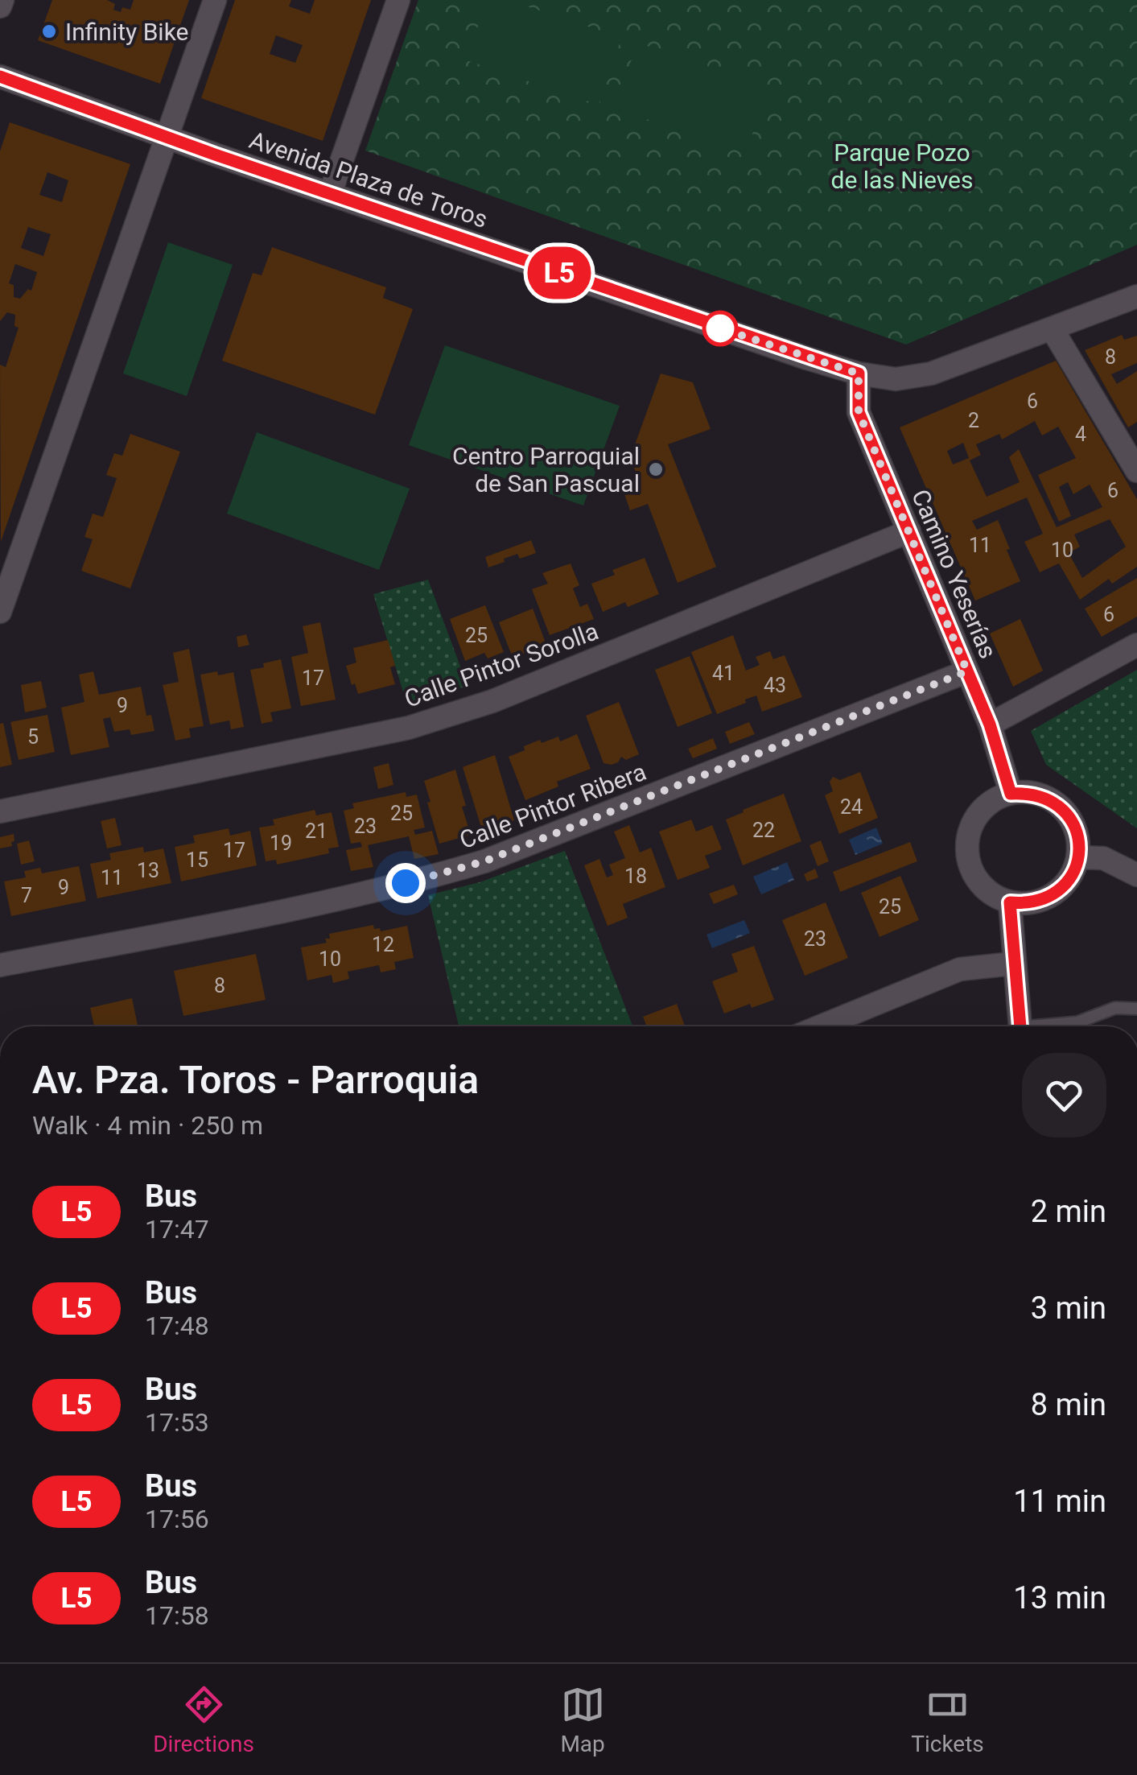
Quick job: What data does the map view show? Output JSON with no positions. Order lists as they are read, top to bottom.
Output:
{
  "streets": {
    "street": [
      "Avenida Plaza de Toros",
      "Camino Yeserías",
      "Calle Pintor Sorolla",
      "Calle Pintor Ribera"
    ]
  },
  "crossings": [
    ["Avenida Plaza de Toros", "Camino Yeserías"],
    ["Camino Yeserías", "Calle Pintor Sorolla"],
    ["Camino Yeserías", "Calle Pintor Ribera"]
  ],
  "parks": ["Parque Pozo de las Nieves"],
  "places": ["Infinity Bike", "Centro Parroquial de San Pascual"],
  "lines": ["bus line L5"],
  "house_numbers": [
    "8",
    "6",
    "2",
    "4",
    "6",
    "11",
    "10",
    "6",
    "25",
    "41",
    "17",
    "43",
    "9",
    "5",
    "24",
    "25",
    "23",
    "22",
    "21",
    "19",
    "17",
    "15",
    "13",
    "18",
    "11",
    "9",
    "7",
    "25",
    "23",
    "12",
    "10",
    "8"
  ],
  "page": {
    "on_map": "L5",
    "heading": ["Av. Pza. Toros - Parroquia", "Walk · 4 min · 250 m"],
    "list": [
      {
        "mark": "L5",
        "name": "Bus",
        "note": "17:47",
        "value": "2 min"
      },
      {
        "mark": "L5",
        "name": "Bus",
        "note": "17:48",
        "value": "3 min"
      },
      {
        "mark": "L5",
        "name": "Bus",
        "note": "17:53",
        "value": "8 min"
      },
      {
        "mark": "L5",
        "name": "Bus",
        "note": "17:56",
        "value": "11 min"
      },
      {
        "mark": "L5",
        "name": "Bus",
        "note": "17:58",
        "value": "13 min"
      }
    ],
    "tabs": ["Directions", "Map", "Tickets"]
  }
}
